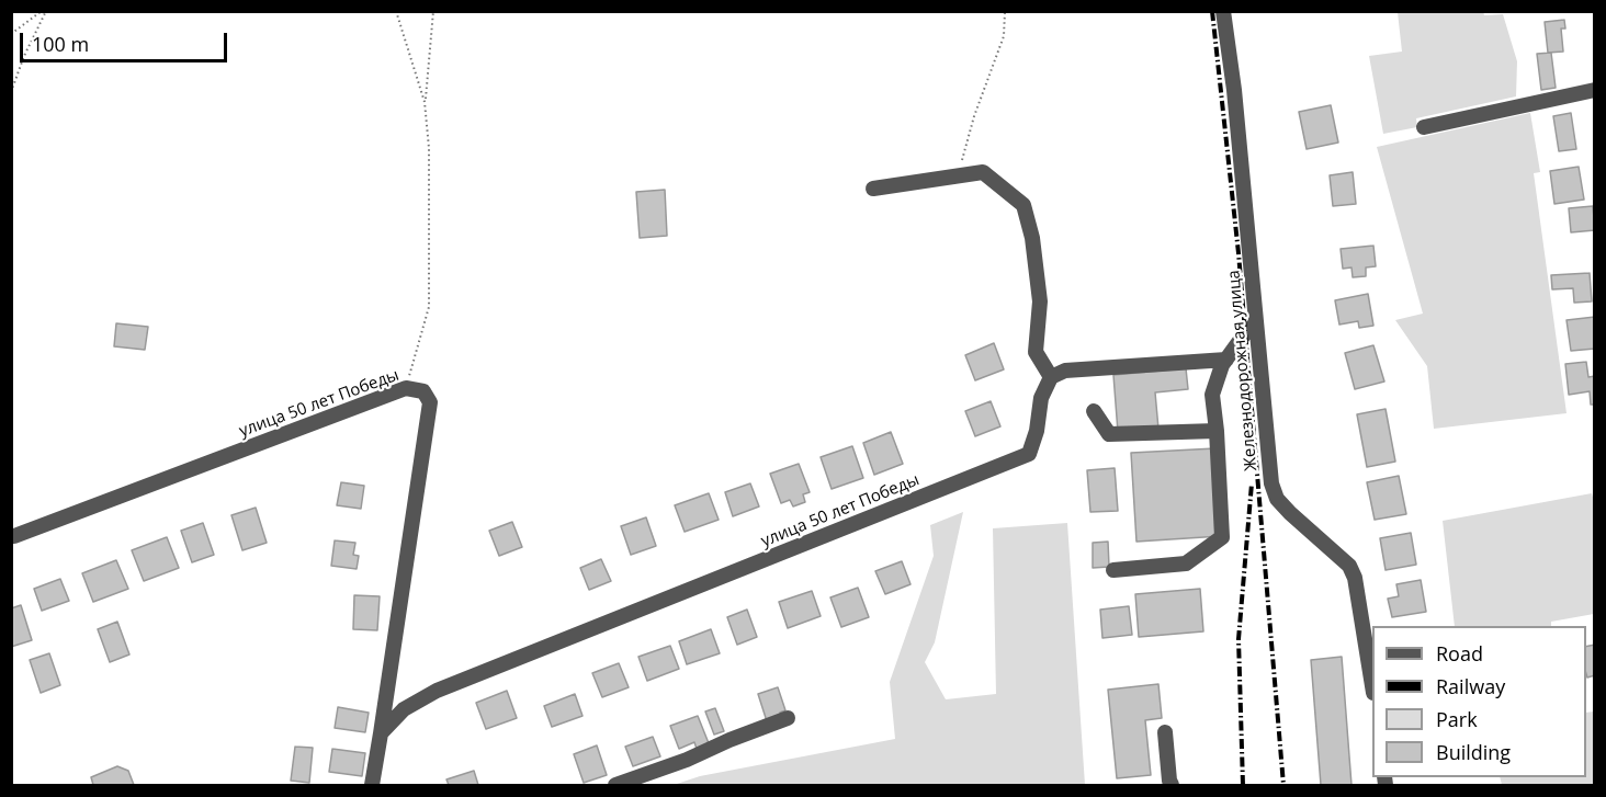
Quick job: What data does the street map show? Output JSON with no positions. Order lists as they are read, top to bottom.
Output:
{
  "streets": {
    "street": ["Железнодорожная улица", "улица 50 лет Победы"]
  },
  "legend": [
    "Road",
    "Railway",
    "Park",
    "Building"
  ],
  "scale_bar": "100 m"
}
